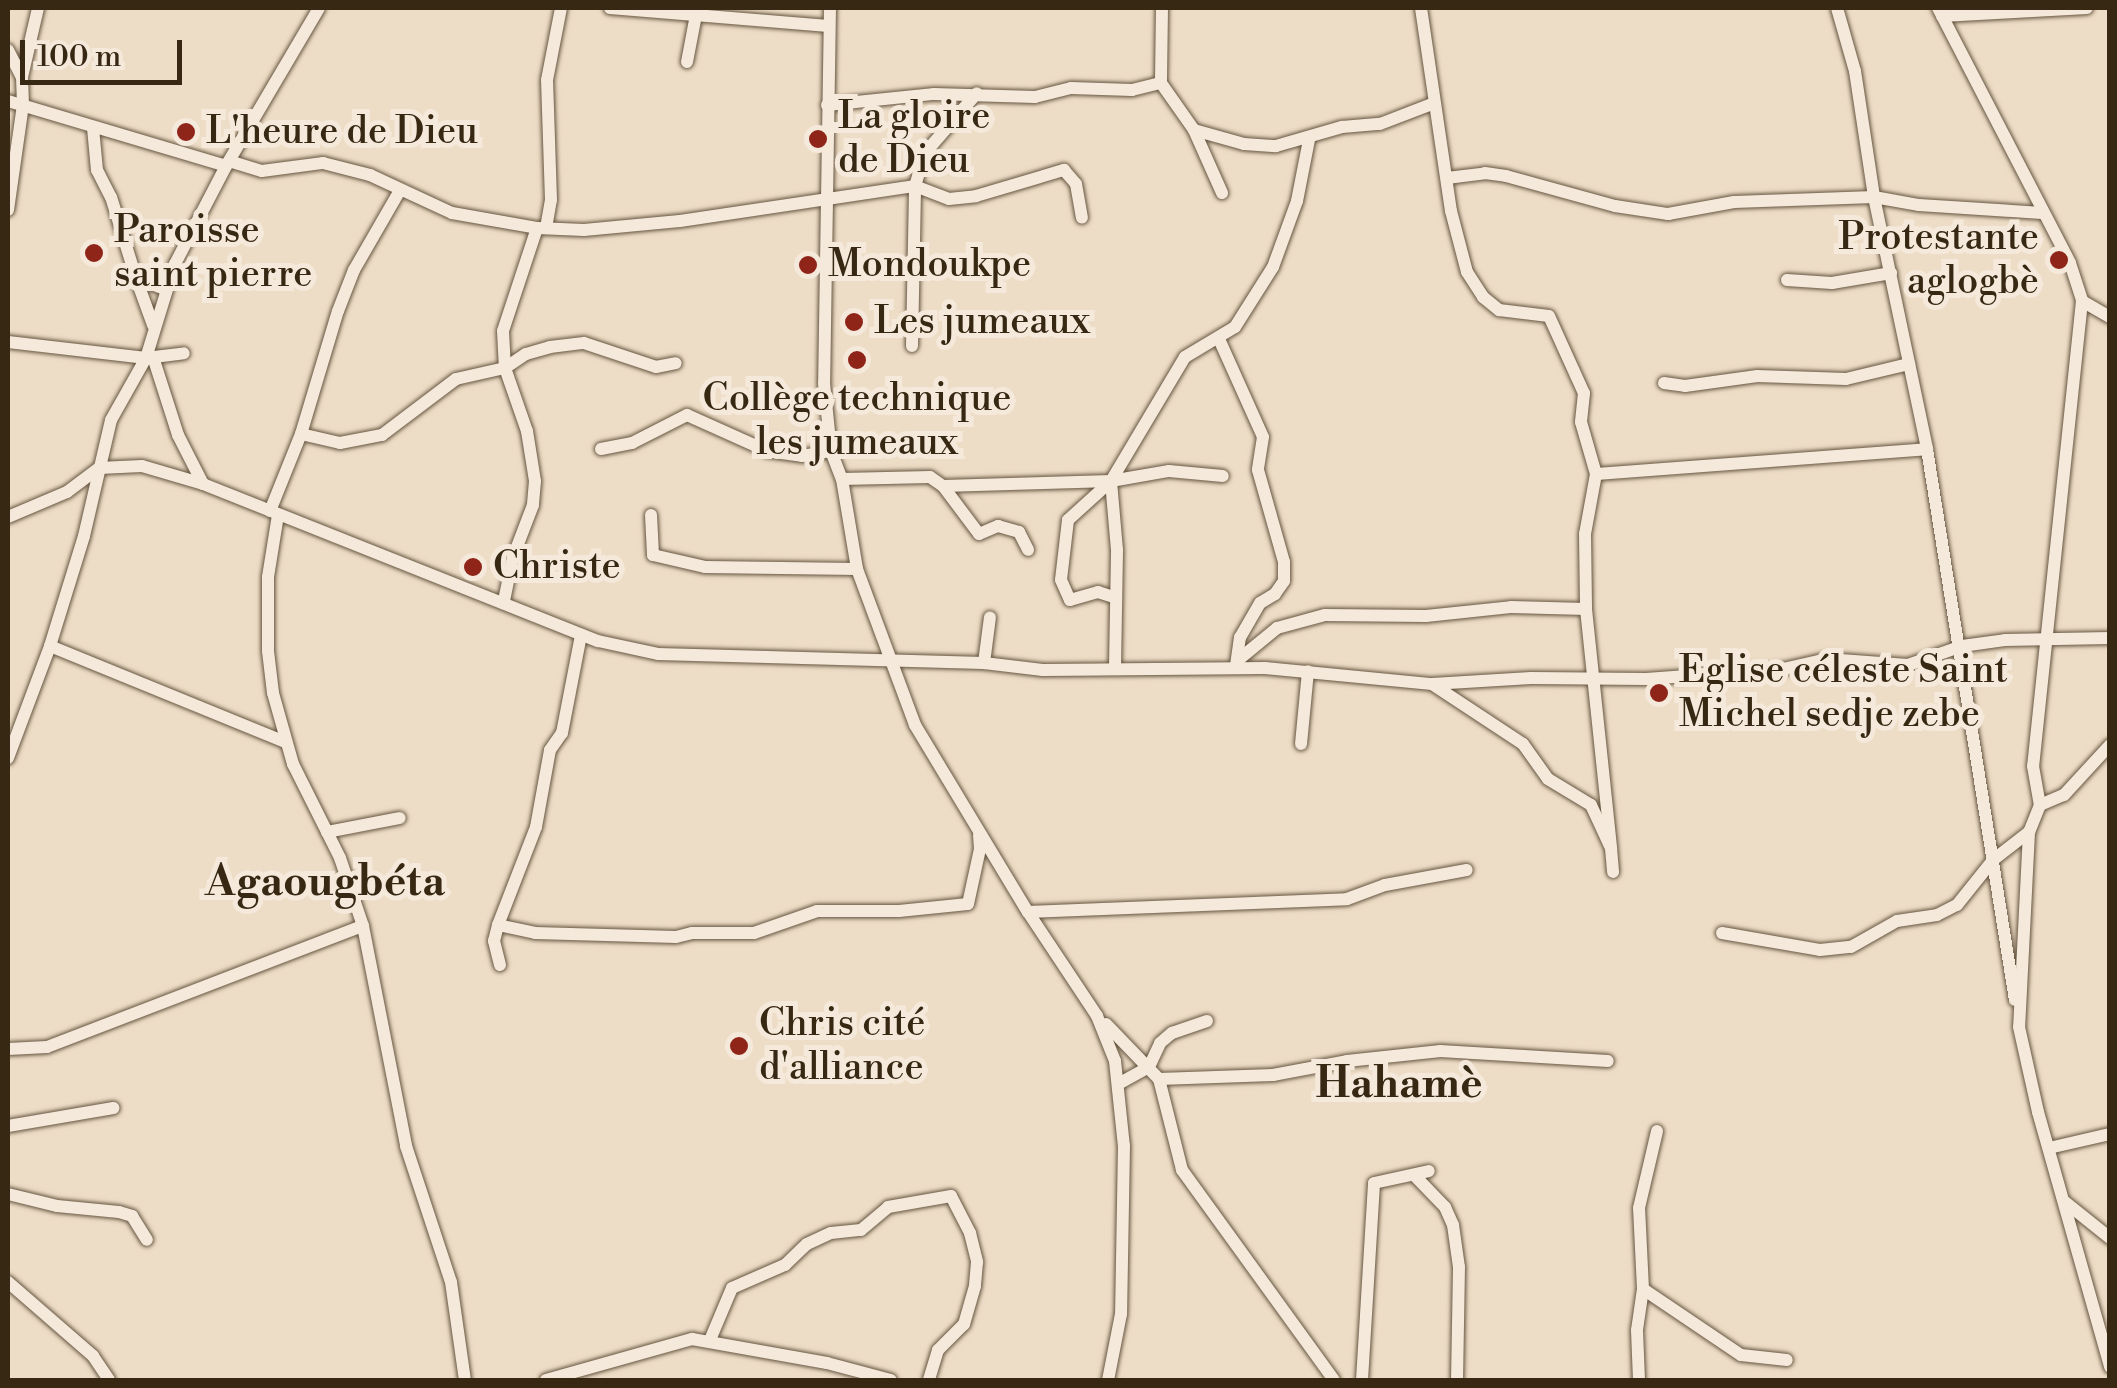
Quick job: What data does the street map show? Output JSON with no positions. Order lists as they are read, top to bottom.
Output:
{
  "districts": ["Agaougbéta", "Hahamè"],
  "places": [
    "L'heure de Dieu",
    "La gloire de Dieu",
    "Paroisse saint pierre",
    "Protestante aglogbè",
    "Mondoukpe",
    "Les jumeaux",
    "Collège technique les jumeaux",
    "Christe",
    "Eglise céleste Saint Michel sedje zebe",
    "Chris cité d'alliance"
  ],
  "scale_bar": "100 m"
}
